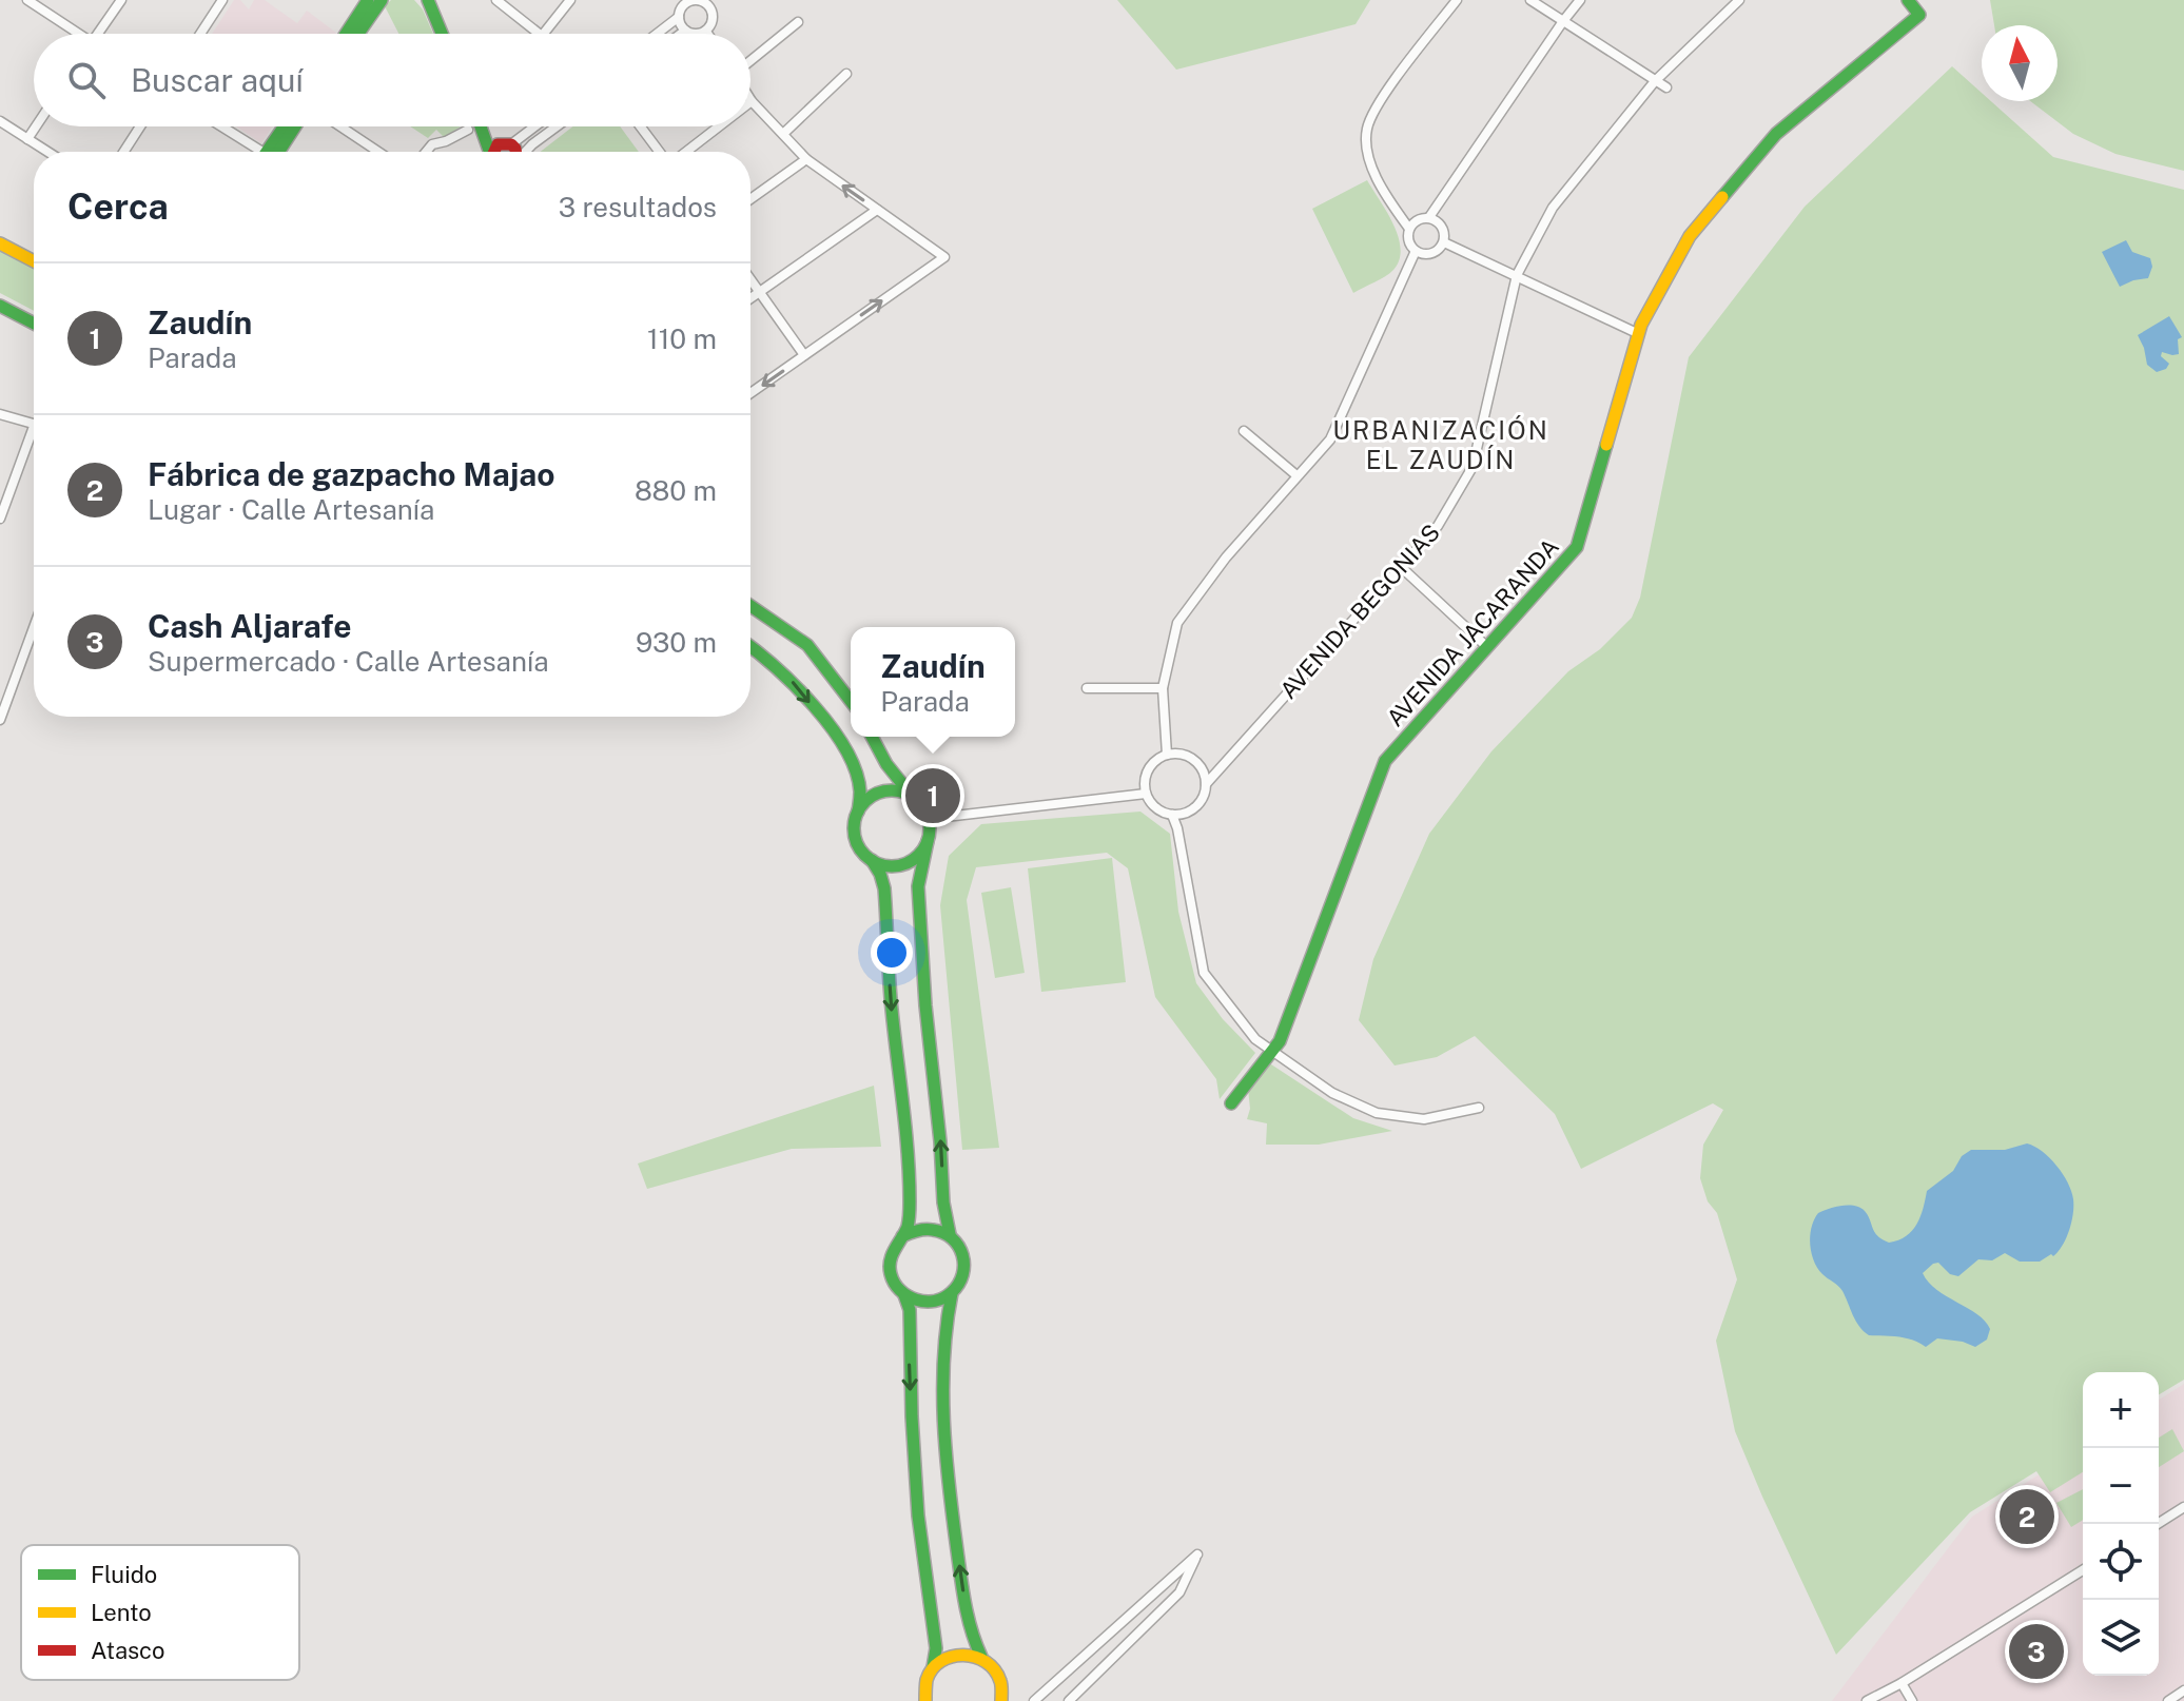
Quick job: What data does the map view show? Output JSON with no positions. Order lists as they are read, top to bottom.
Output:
{
  "streets": {
    "main road": ["AVENIDA JACARANDA"],
    "street": ["AVENIDA BEGONIAS"]
  },
  "districts": ["URBANIZACIÓN EL ZAUDÍN"],
  "legend": ["Fluido", "Lento", "Atasco"],
  "north": "top",
  "page": {
    "search": "Buscar aquí",
    "heading": ["Cerca", "3 resultados"],
    "list": [
      {
        "mark": "1",
        "name": "Zaudín",
        "note": "Parada",
        "value": "110 m"
      },
      {
        "mark": "2",
        "name": "Fábrica de gazpacho Majao",
        "note": "Lugar · Calle Artesanía",
        "value": "880 m"
      },
      {
        "mark": "3",
        "name": "Cash Aljarafe",
        "note": "Supermercado · Calle Artesanía",
        "value": "930 m"
      }
    ],
    "popup": ["Zaudín", "Parada"],
    "pins": ["1", "2", "3"],
    "map_buttons": ["+", "−"]
  }
}
